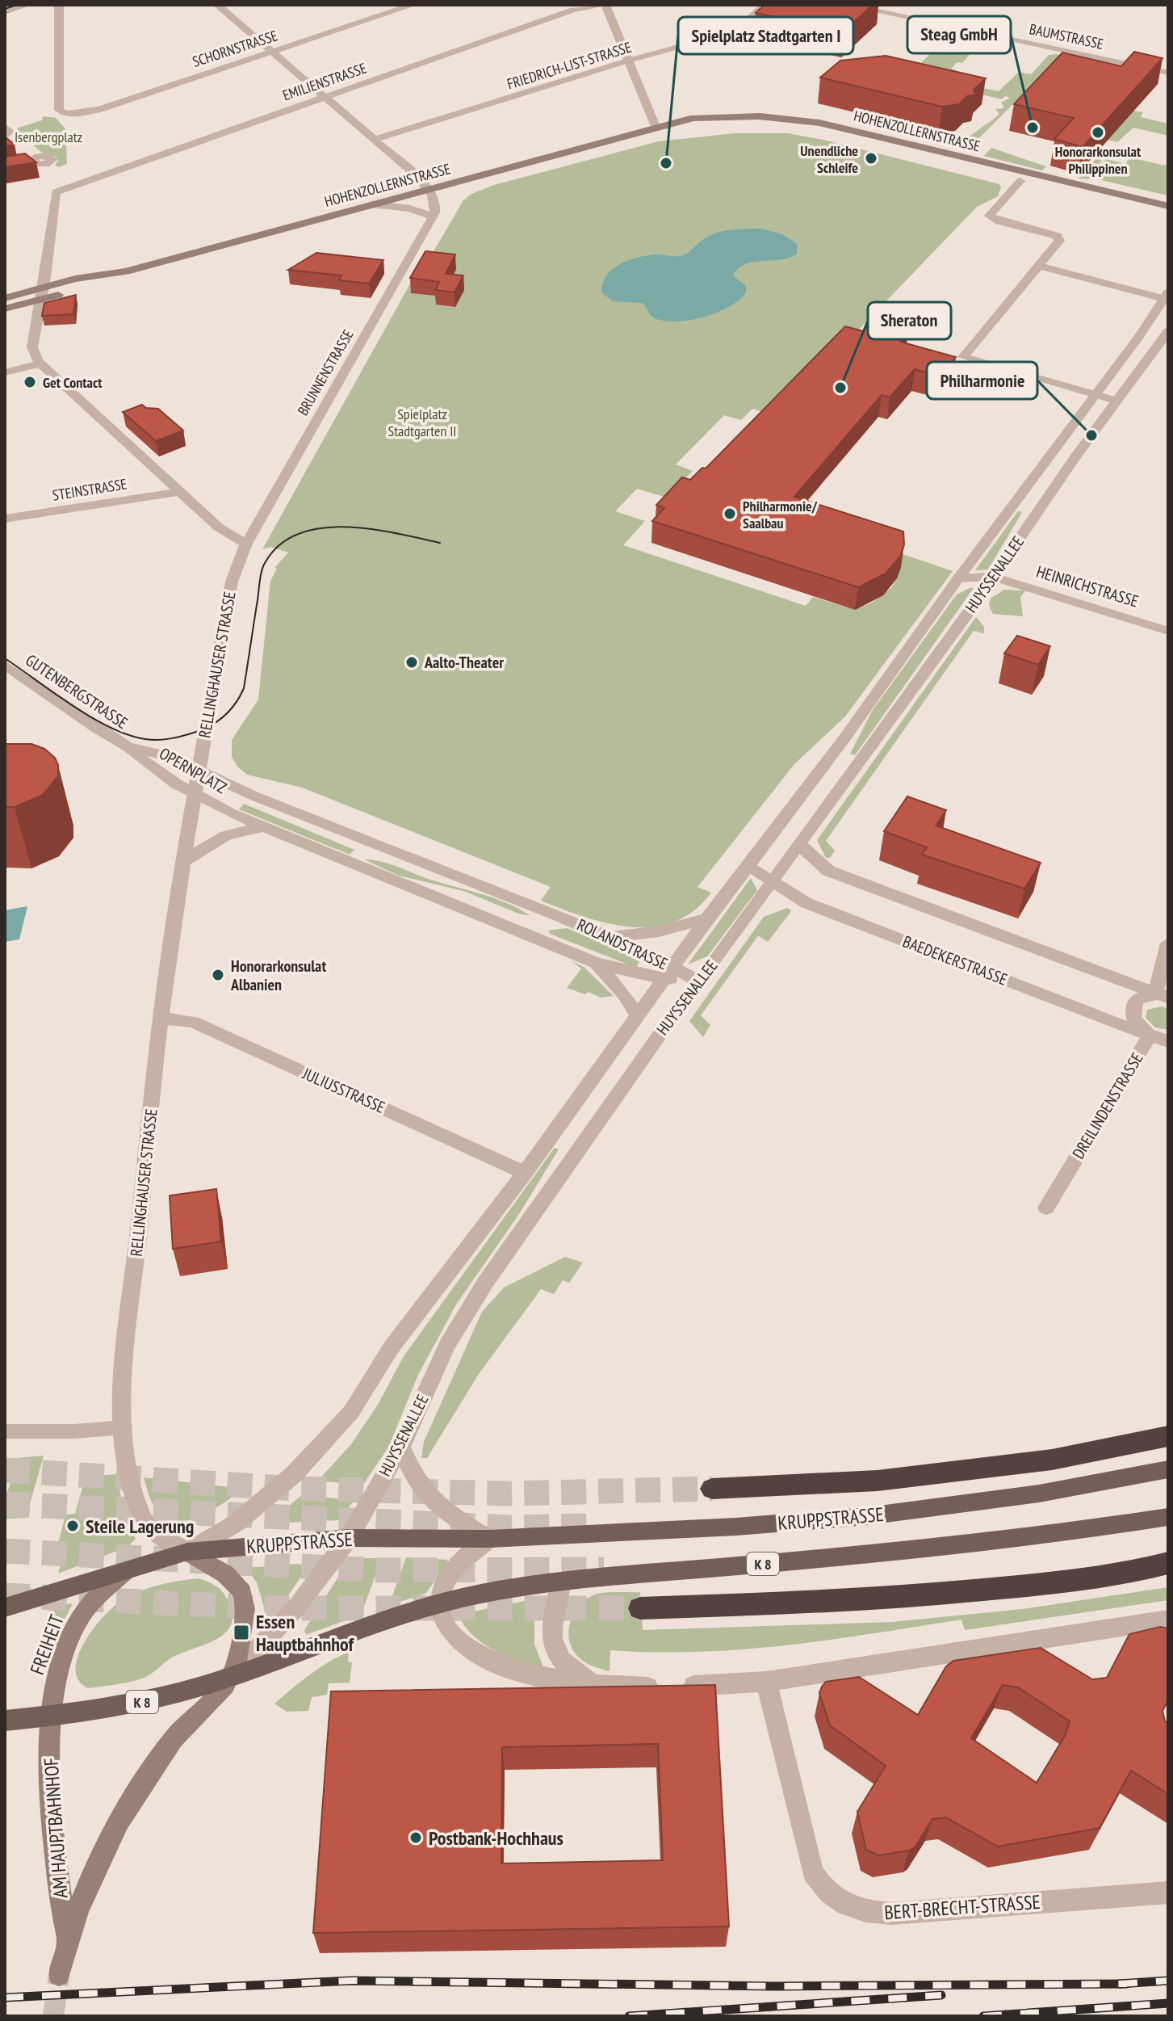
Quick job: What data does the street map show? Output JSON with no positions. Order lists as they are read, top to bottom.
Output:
{
  "streets": {
    "main road": [
      "HOHENZOLLERNSTRASSE",
      "KRUPPSTRASSE",
      "K 8",
      "FREIHEIT",
      "AM HAUPTBAHNHOF"
    ],
    "street": [
      "BAUMSTRASSE",
      "SCHORNSTRASSE",
      "FRIEDRICH-LIST-STRASSE",
      "EMILIENSTRASSE",
      "BRUNNENSTRASSE",
      "STEINSTRASSE",
      "HUYSSENALLEE",
      "HEINRICHSTRASSE",
      "RELLINGHAUSER STRASSE",
      "GUTENBERGSTRASSE",
      "OPERNPLATZ",
      "ROLANDSTRASSE",
      "BAEDEKERSTRASSE",
      "JULIUSSTRASSE",
      "DREILINDENSTRASSE",
      "BERT-BRECHT-STRASSE"
    ]
  },
  "crossings": [
    ["EMILIENSTRASSE", "HOHENZOLLERNSTRASSE"],
    ["BRUNNENSTRASSE", "RELLINGHAUSER STRASSE"],
    ["HUYSSENALLEE", "HEINRICHSTRASSE"],
    ["HUYSSENALLEE", "RELLINGHAUSER STRASSE"],
    ["HUYSSENALLEE", "ROLANDSTRASSE"],
    ["HUYSSENALLEE", "BAEDEKERSTRASSE"],
    ["HUYSSENALLEE", "JULIUSSTRASSE"],
    ["HUYSSENALLEE", "KRUPPSTRASSE"],
    ["HUYSSENALLEE", "K 8"],
    ["HUYSSENALLEE", "FREIHEIT"],
    ["HUYSSENALLEE", "AM HAUPTBAHNHOF"],
    ["RELLINGHAUSER STRASSE", "OPERNPLATZ"],
    ["RELLINGHAUSER STRASSE", "JULIUSSTRASSE"],
    ["RELLINGHAUSER STRASSE", "KRUPPSTRASSE"],
    ["RELLINGHAUSER STRASSE", "FREIHEIT"],
    ["GUTENBERGSTRASSE", "OPERNPLATZ"],
    ["OPERNPLATZ", "ROLANDSTRASSE"],
    ["BAEDEKERSTRASSE", "DREILINDENSTRASSE"],
    ["KRUPPSTRASSE", "FREIHEIT"],
    ["K 8", "FREIHEIT"],
    ["K 8", "AM HAUPTBAHNHOF"],
    ["FREIHEIT", "AM HAUPTBAHNHOF"]
  ],
  "parks": ["Isenbergplatz", "Spielplatz Stadtgarten II"],
  "places": {
    "other": [
      "Steag GmbH",
      "Honorarkonsulat Philippinen",
      "Unendliche Schleife",
      "Spielplatz Stadtgarten I",
      "Get Contact",
      "Sheraton",
      "Philharmonie",
      "Philharmonie/ Saalbau",
      "Aalto-Theater",
      "Honorarkonsulat Albanien",
      "Steile Lagerung",
      "Postbank-Hochhaus"
    ],
    "transit": ["Essen Hauptbahnhof"]
  }
}
